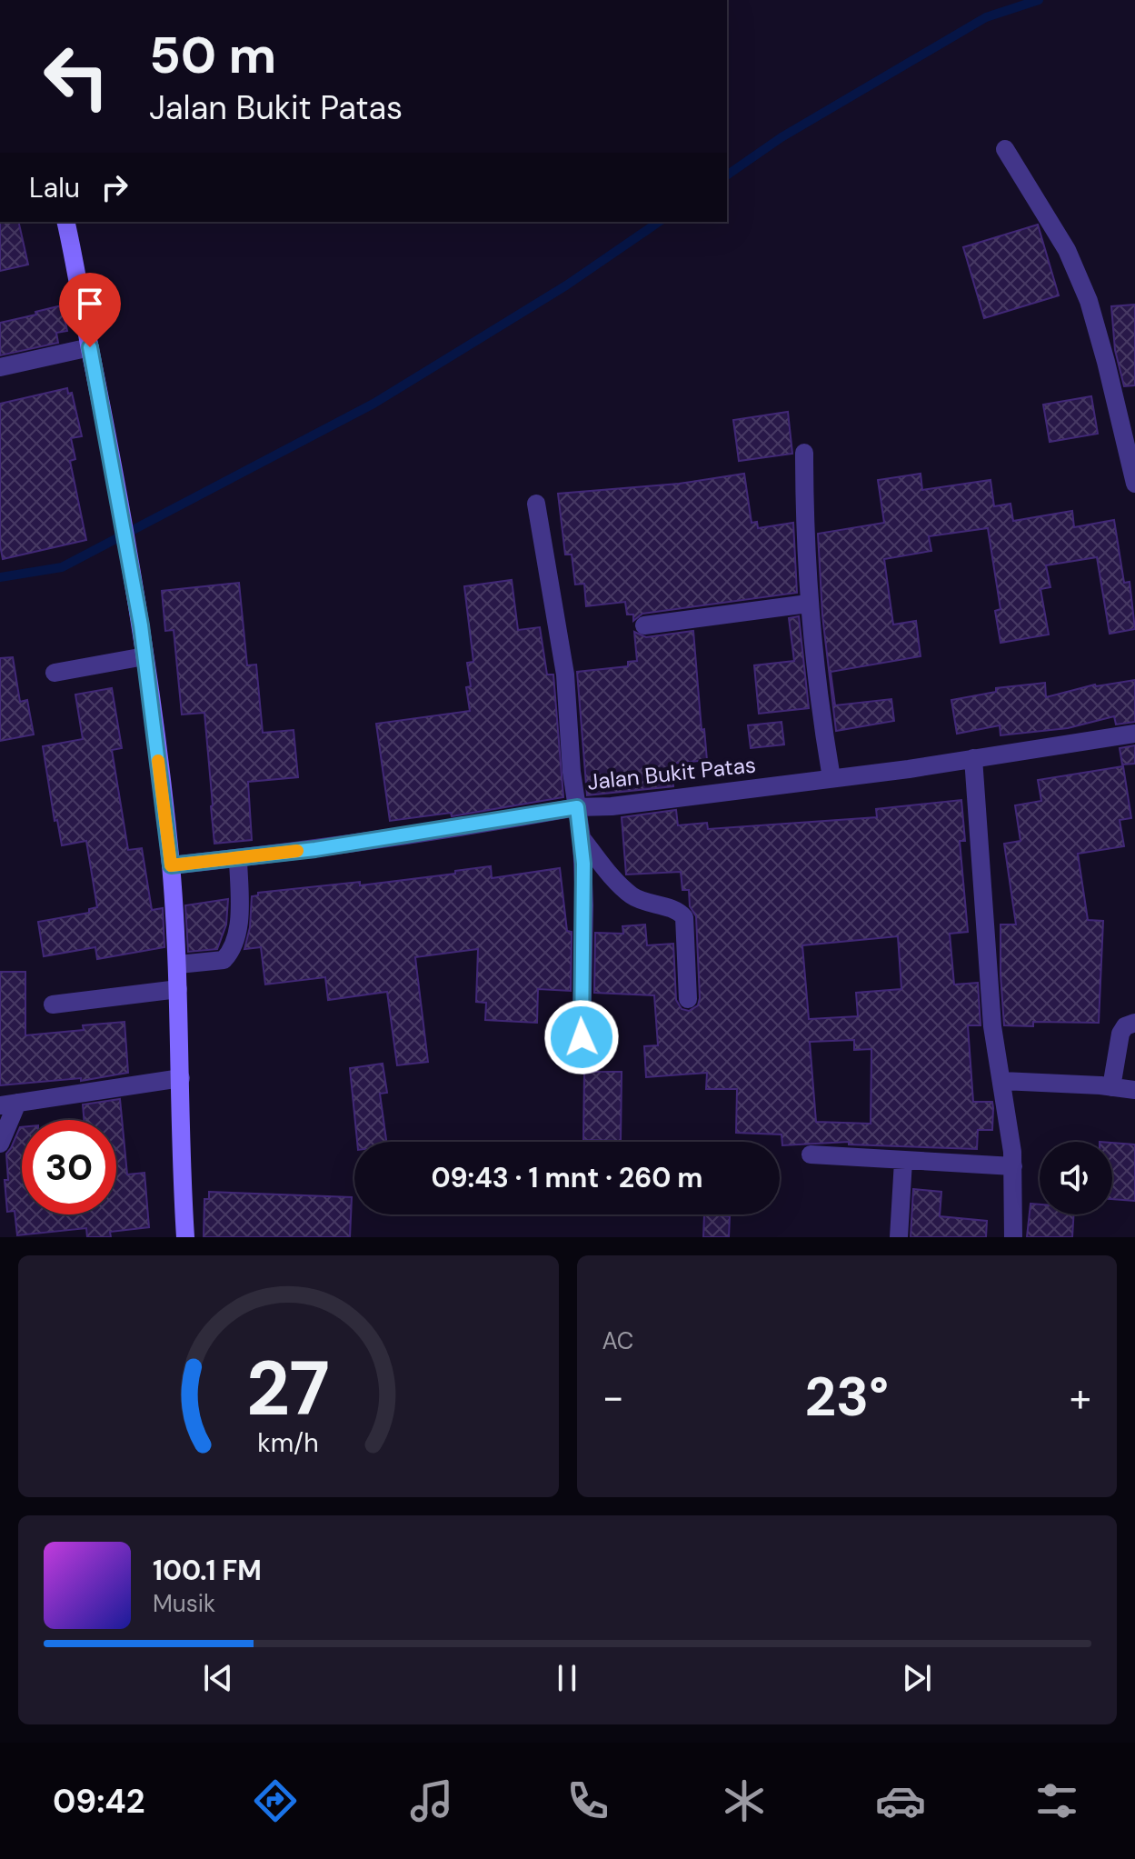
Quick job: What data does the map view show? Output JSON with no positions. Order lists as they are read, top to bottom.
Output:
{
  "streets": {
    "street": ["Jalan Bukit Patas"]
  },
  "page": {
    "turn": ["50 m", "Jalan Bukit Patas"],
    "then": "Lalu",
    "limit": "30",
    "trip": "09:43 · 1 mnt · 260 m",
    "tile": "AC",
    "heat": ["−", "23°", "+"],
    "song": ["100.1 FM", "Musik"],
    "tabs": "09:42",
    "gauge": ["27", "km/h"]
  }
}
